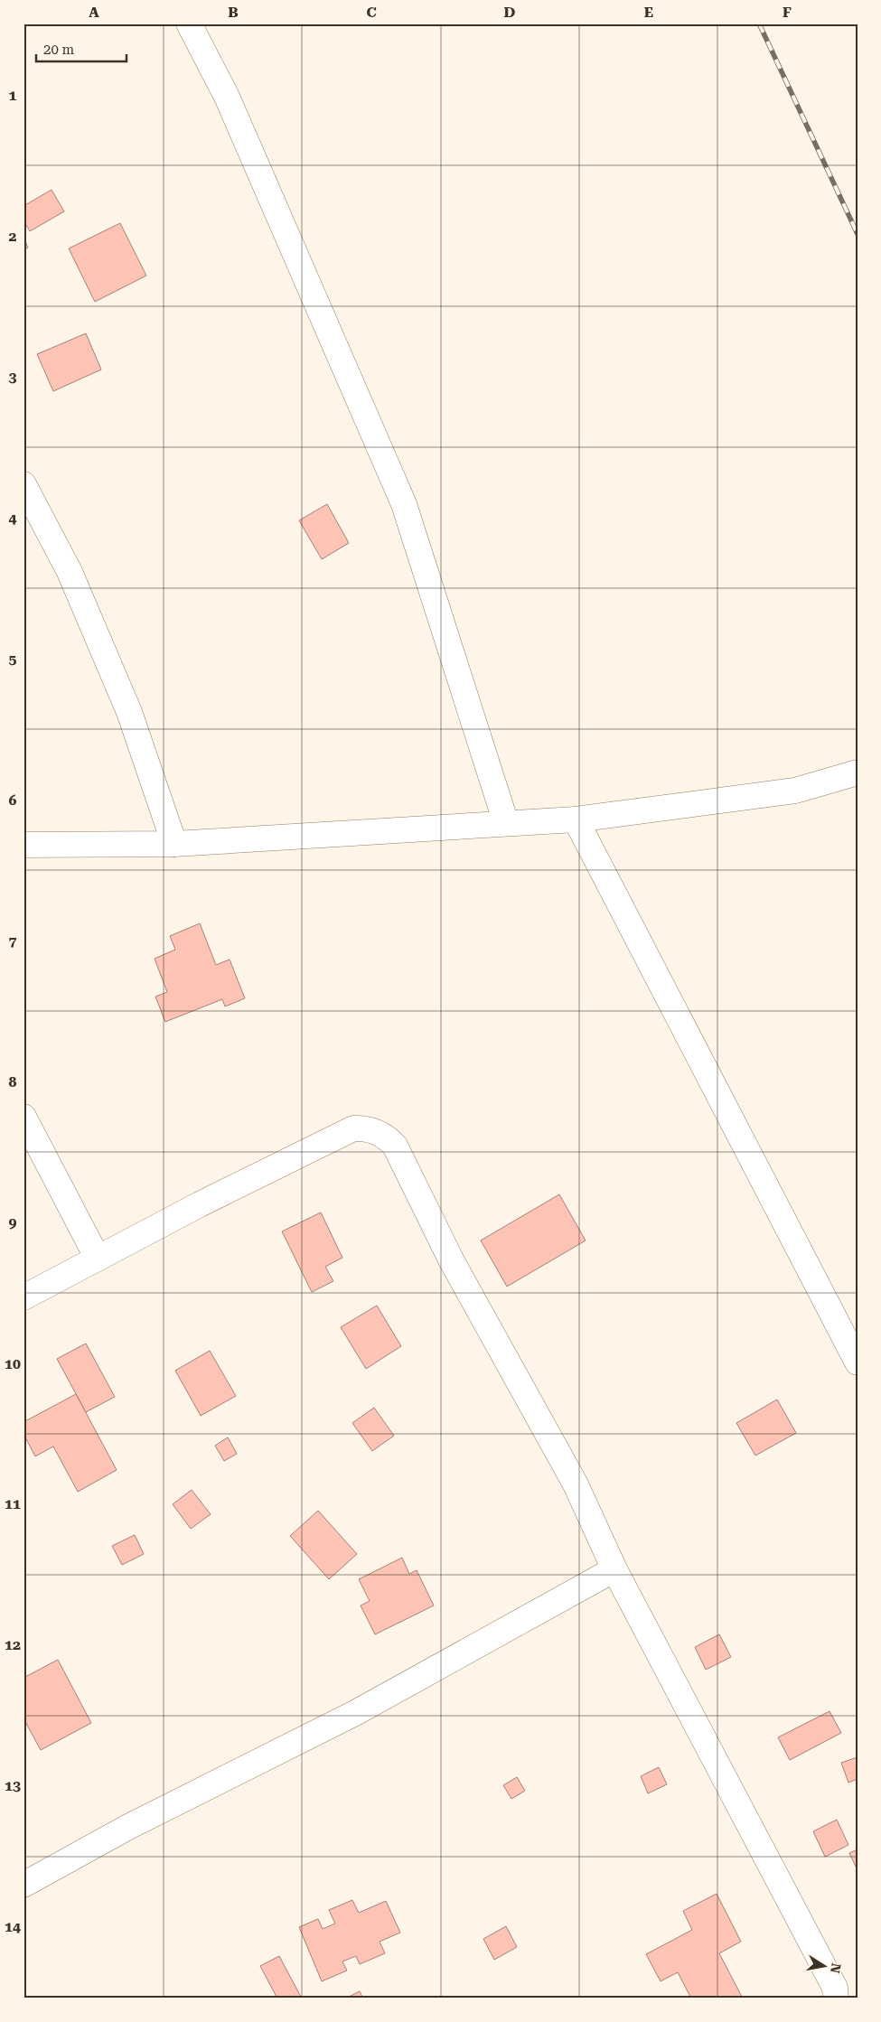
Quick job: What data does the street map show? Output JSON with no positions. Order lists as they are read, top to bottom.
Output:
{
  "scale_bar": "20 m",
  "north": "right",
  "grid": {
    "columns": [
      "A",
      "B",
      "C",
      "D",
      "E",
      "F"
    ],
    "rows": [
      "1",
      "2",
      "3",
      "4",
      "5",
      "6",
      "7",
      "8",
      "9",
      "10",
      "11",
      "12",
      "13",
      "14"
    ]
  }
}
